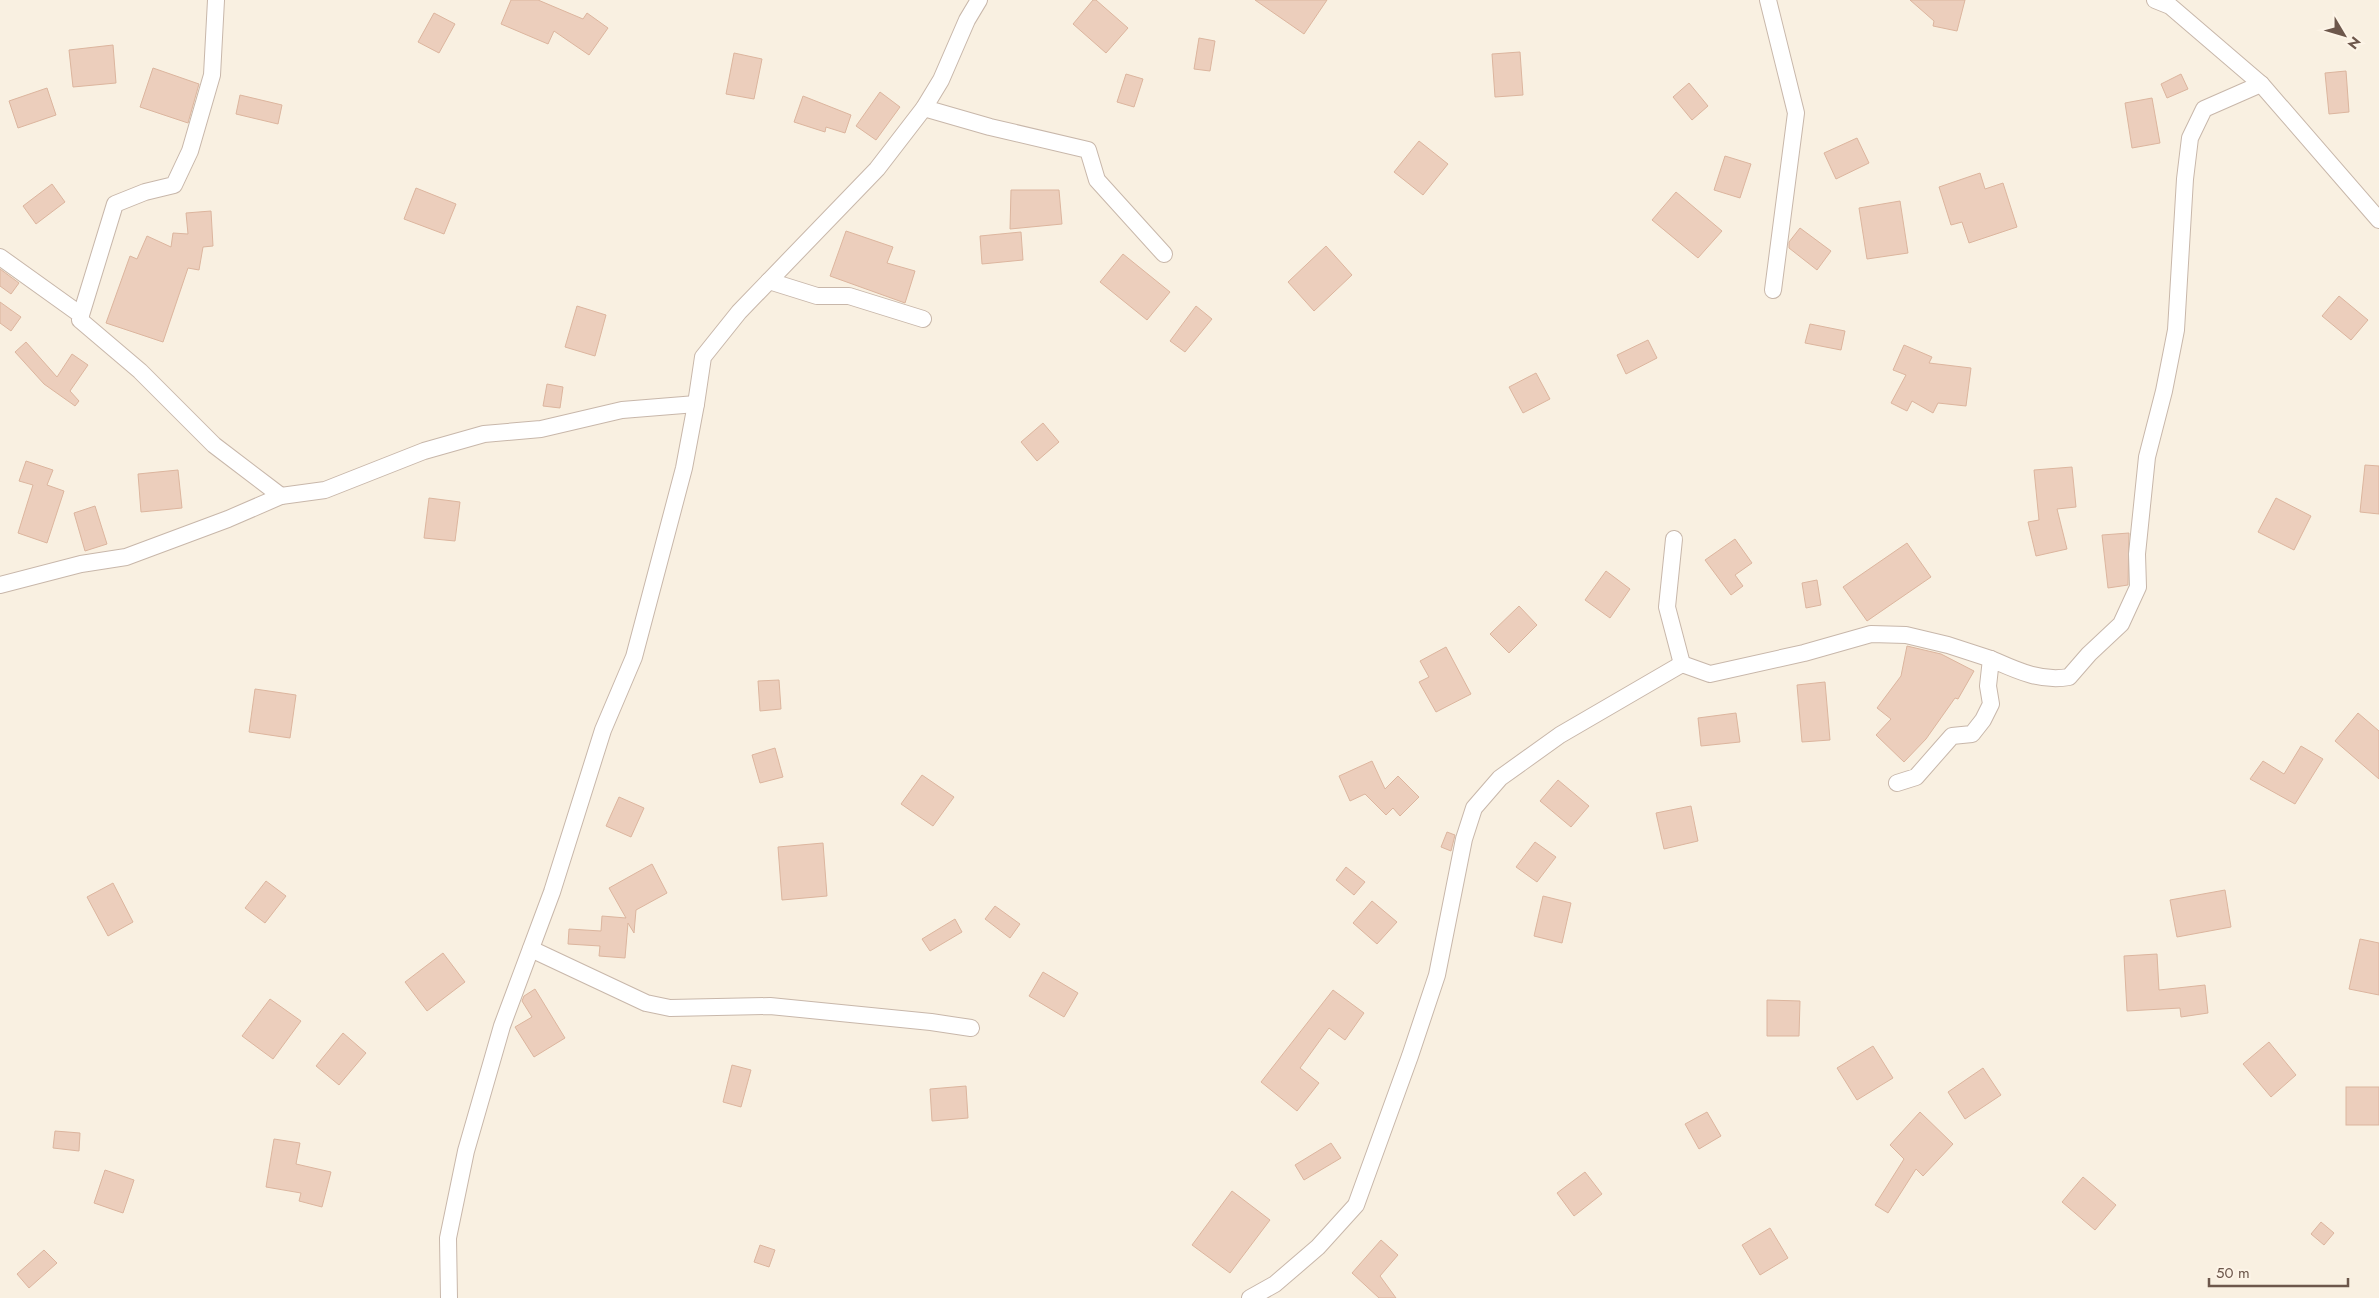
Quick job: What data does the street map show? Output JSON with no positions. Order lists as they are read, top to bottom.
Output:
{
  "scale_bar": "50 m",
  "north": "bottom right"
}
